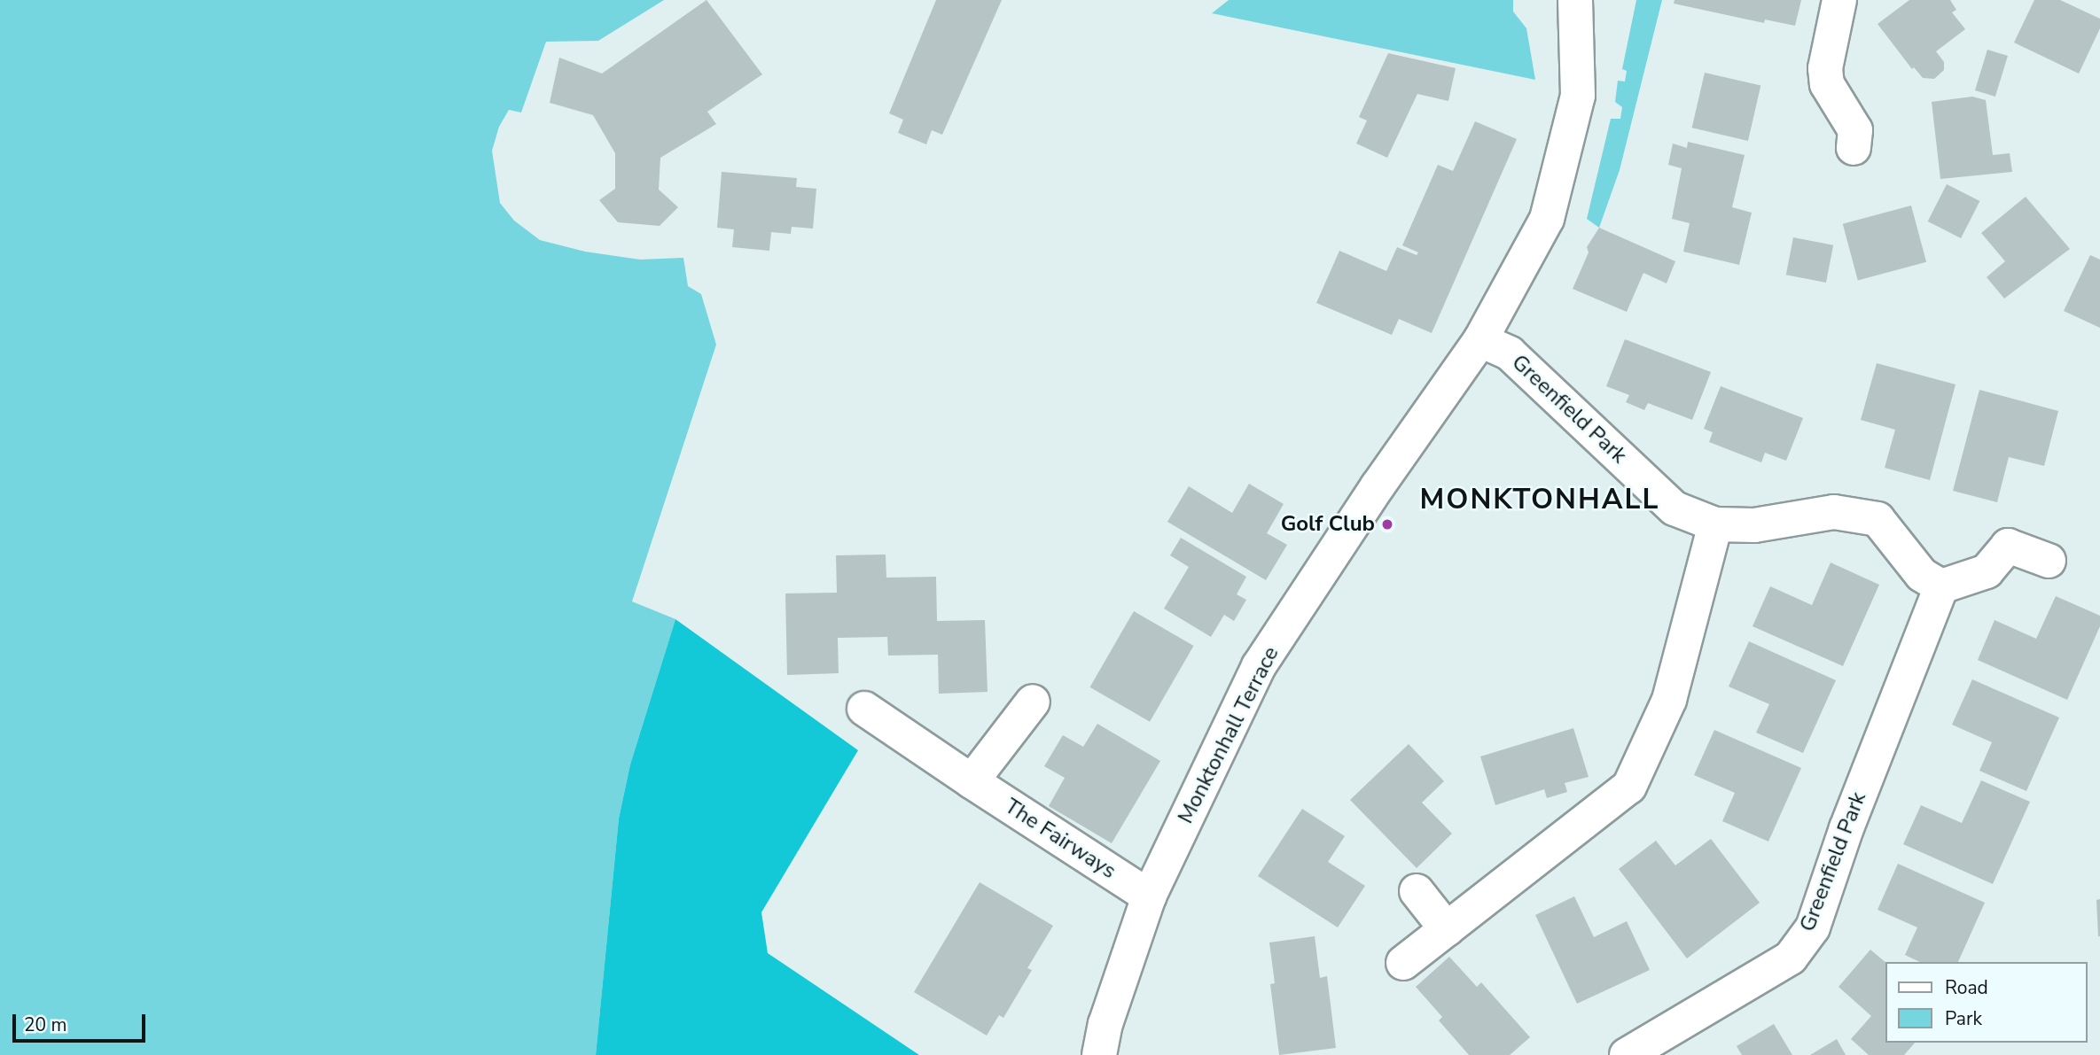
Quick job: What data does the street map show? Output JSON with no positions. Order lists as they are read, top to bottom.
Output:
{
  "streets": {
    "street": ["Greenfield Park", "Monktonhall Terrace", "The Fairways"]
  },
  "crossings": [
    ["Greenfield Park", "Monktonhall Terrace"],
    ["Monktonhall Terrace", "The Fairways"]
  ],
  "districts": ["MONKTONHALL"],
  "places": ["Golf Club"],
  "legend": ["Road", "Park"],
  "scale_bar": "20 m"
}
